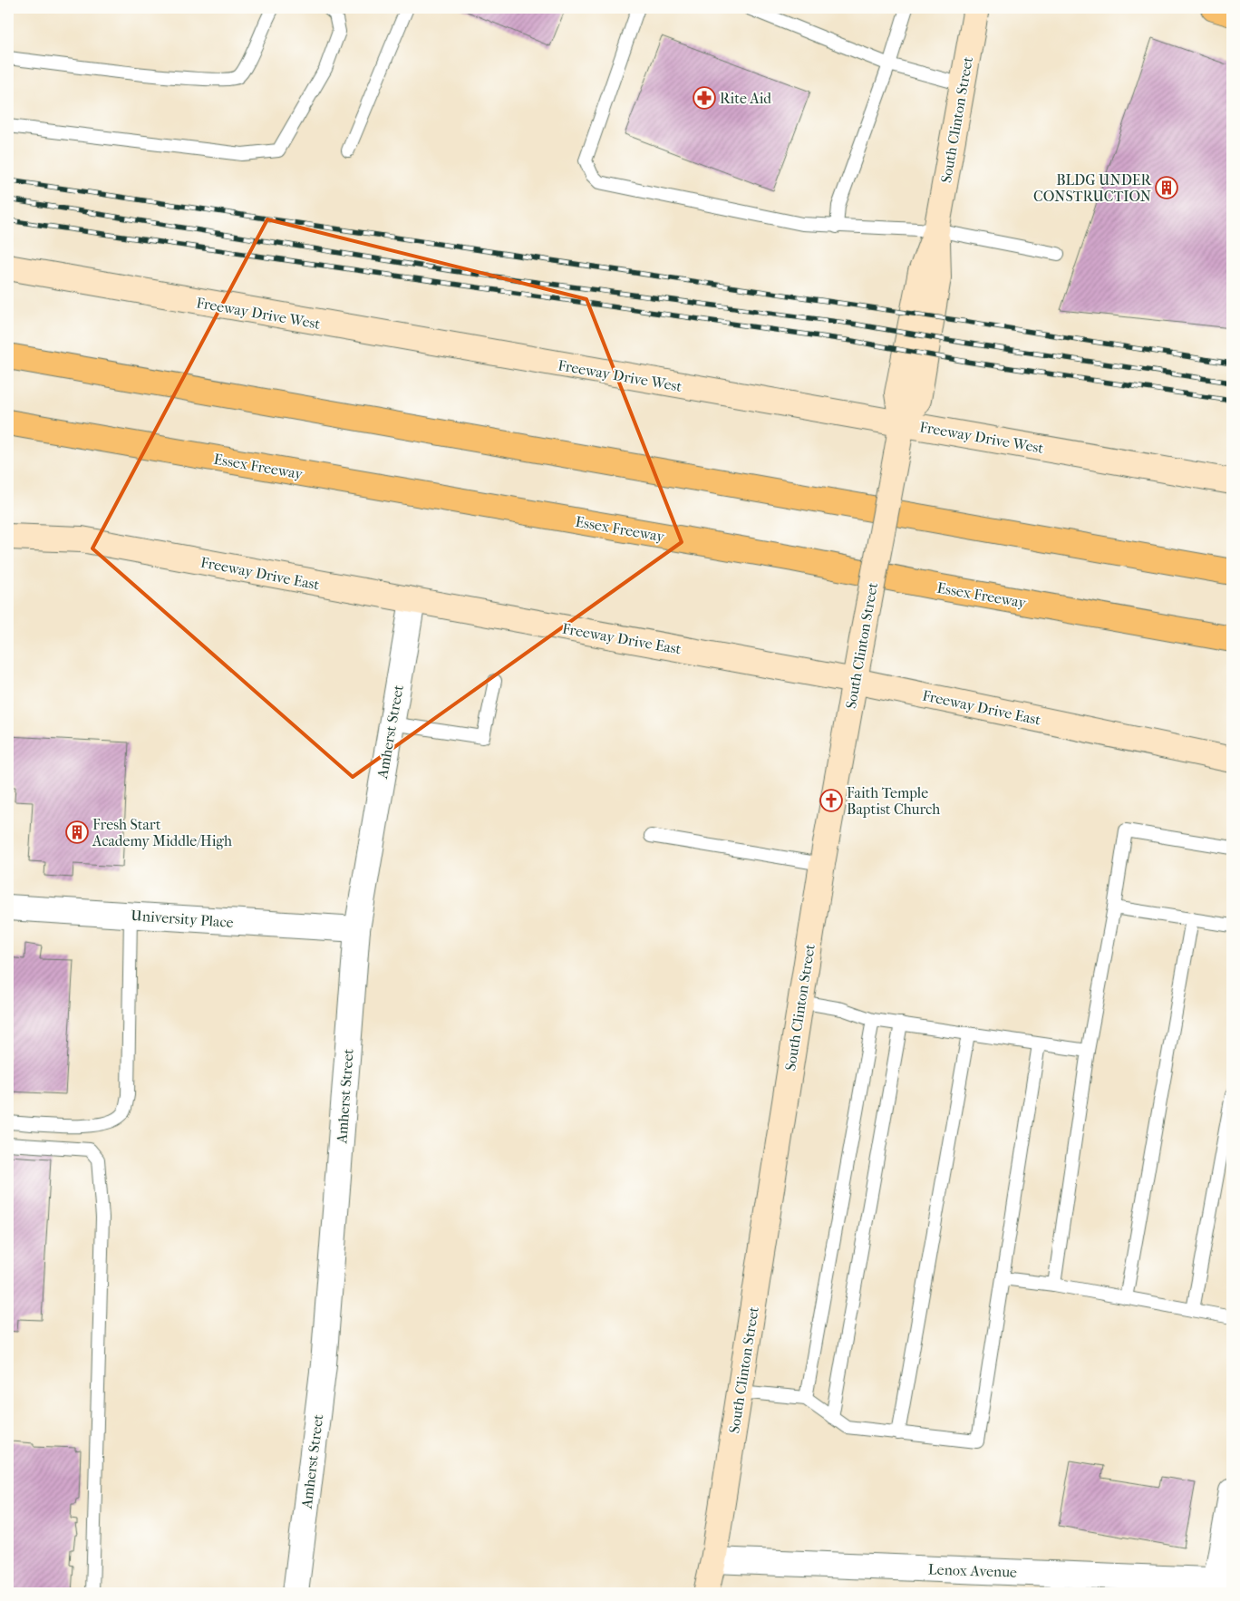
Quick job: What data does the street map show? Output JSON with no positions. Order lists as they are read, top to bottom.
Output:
{
  "streets": {
    "main road": [
      "South Clinton Street",
      "Freeway Drive West",
      "Essex Freeway",
      "Freeway Drive East"
    ],
    "street": ["Amherst Street", "University Place", "Lenox Avenue"]
  },
  "crossings": [
    ["South Clinton Street", "Freeway Drive West"],
    ["South Clinton Street", "Freeway Drive East"],
    ["South Clinton Street", "Lenox Avenue"],
    ["Freeway Drive East", "Amherst Street"],
    ["Amherst Street", "University Place"]
  ],
  "places": {
    "pharmacy": ["Rite Aid"],
    "building": ["BLDG UNDER CONSTRUCTION", "Fresh Start Academy Middle/High"],
    "church": ["Faith Temple Baptist Church"]
  }
}
